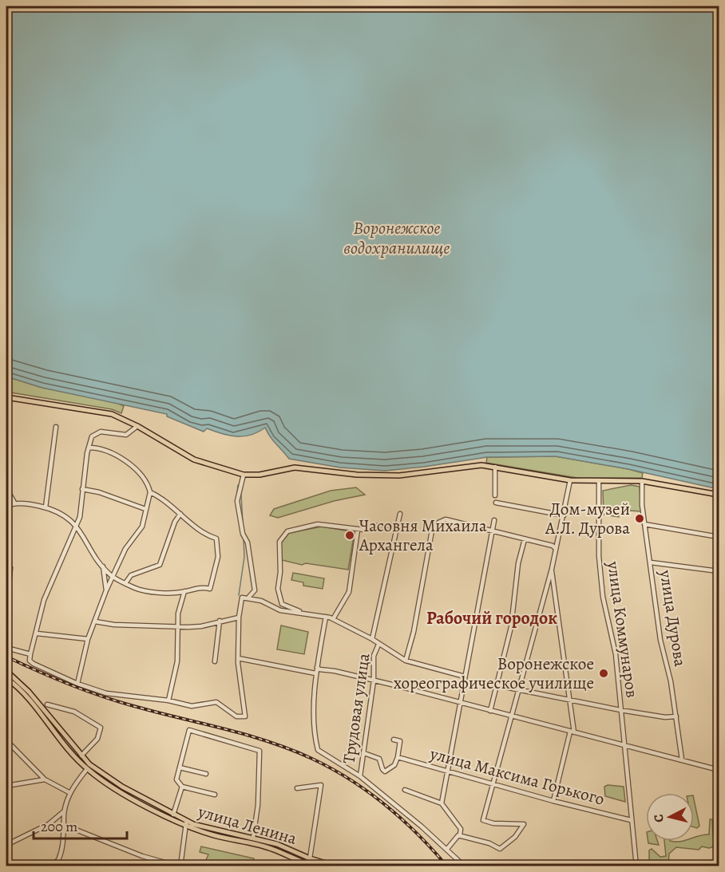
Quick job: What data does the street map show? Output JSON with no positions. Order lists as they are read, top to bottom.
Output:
{
  "streets": {
    "main road": ["улица Ленина"],
    "street": [
      "улица Дурова",
      "улица Коммунаров",
      "Трудовая улица",
      "улица Максима Горького"
    ]
  },
  "crossings": [
    ["улица Коммунаров", "улица Максима Горького"]
  ],
  "districts": ["Рабочий городок"],
  "water": ["Воронежское водохранилище"],
  "places": ["Дом-музей А.Л. Дурова", "Часовня Михаила Архангела", "Воронежское хореографическое училище"],
  "scale_bar": "200 m",
  "north": "left"
}
